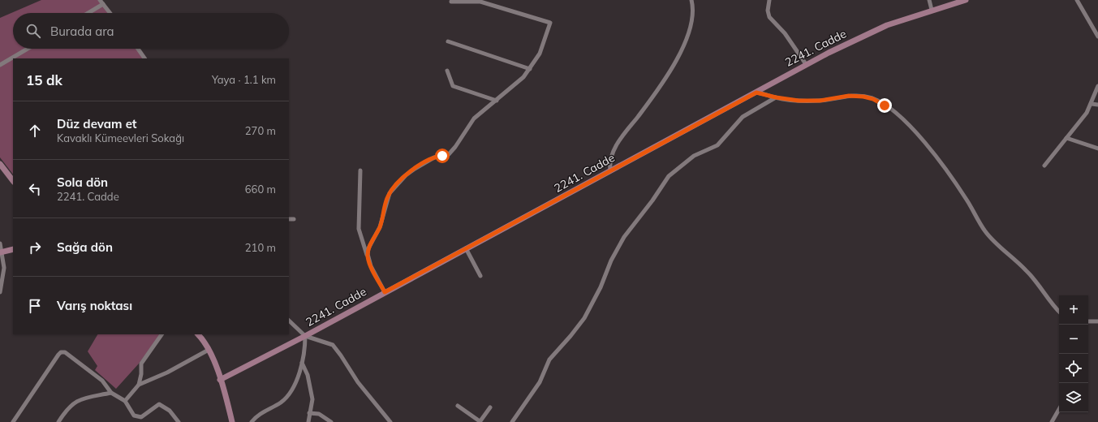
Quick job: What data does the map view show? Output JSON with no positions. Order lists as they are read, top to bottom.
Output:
{
  "streets": {
    "street": ["2241. Cadde"]
  },
  "page": {
    "search": "Burada ara",
    "heading": ["15 dk", "Yaya · 1.1 km"],
    "list": [
      ["Düz devam et", "Kavaklı Kümeevleri Sokağı", "270 m"],
      ["Sola dön", "2241. Cadde", "660 m"],
      ["Sağa dön", "210 m"],
      "Varış noktası"
    ],
    "map_buttons": ["+", "−"]
  }
}
